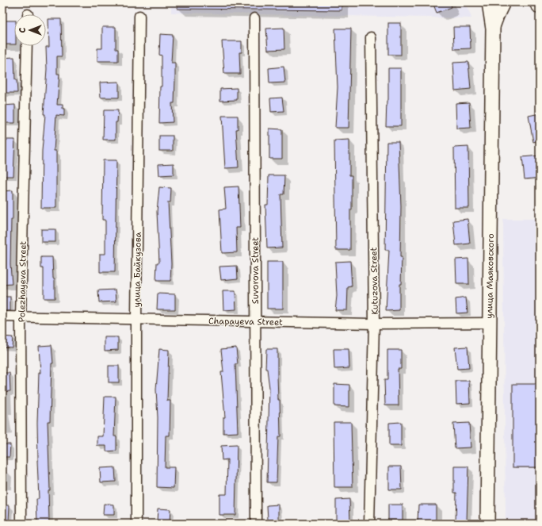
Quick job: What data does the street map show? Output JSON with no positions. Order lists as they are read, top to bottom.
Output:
{
  "streets": {
    "main road": ["улица Маяковского"],
    "street": [
      "улица Байкузова",
      "Suvorova Street",
      "Kutuzova Street",
      "Polezhayeva Street",
      "Chapayeva Street"
    ]
  },
  "crossings": [
    ["улица Байкузова", "Chapayeva Street"],
    ["Suvorova Street", "Chapayeva Street"],
    ["улица Маяковского", "Chapayeva Street"],
    ["Kutuzova Street", "Chapayeva Street"],
    ["Polezhayeva Street", "Chapayeva Street"]
  ],
  "north": "left"
}
